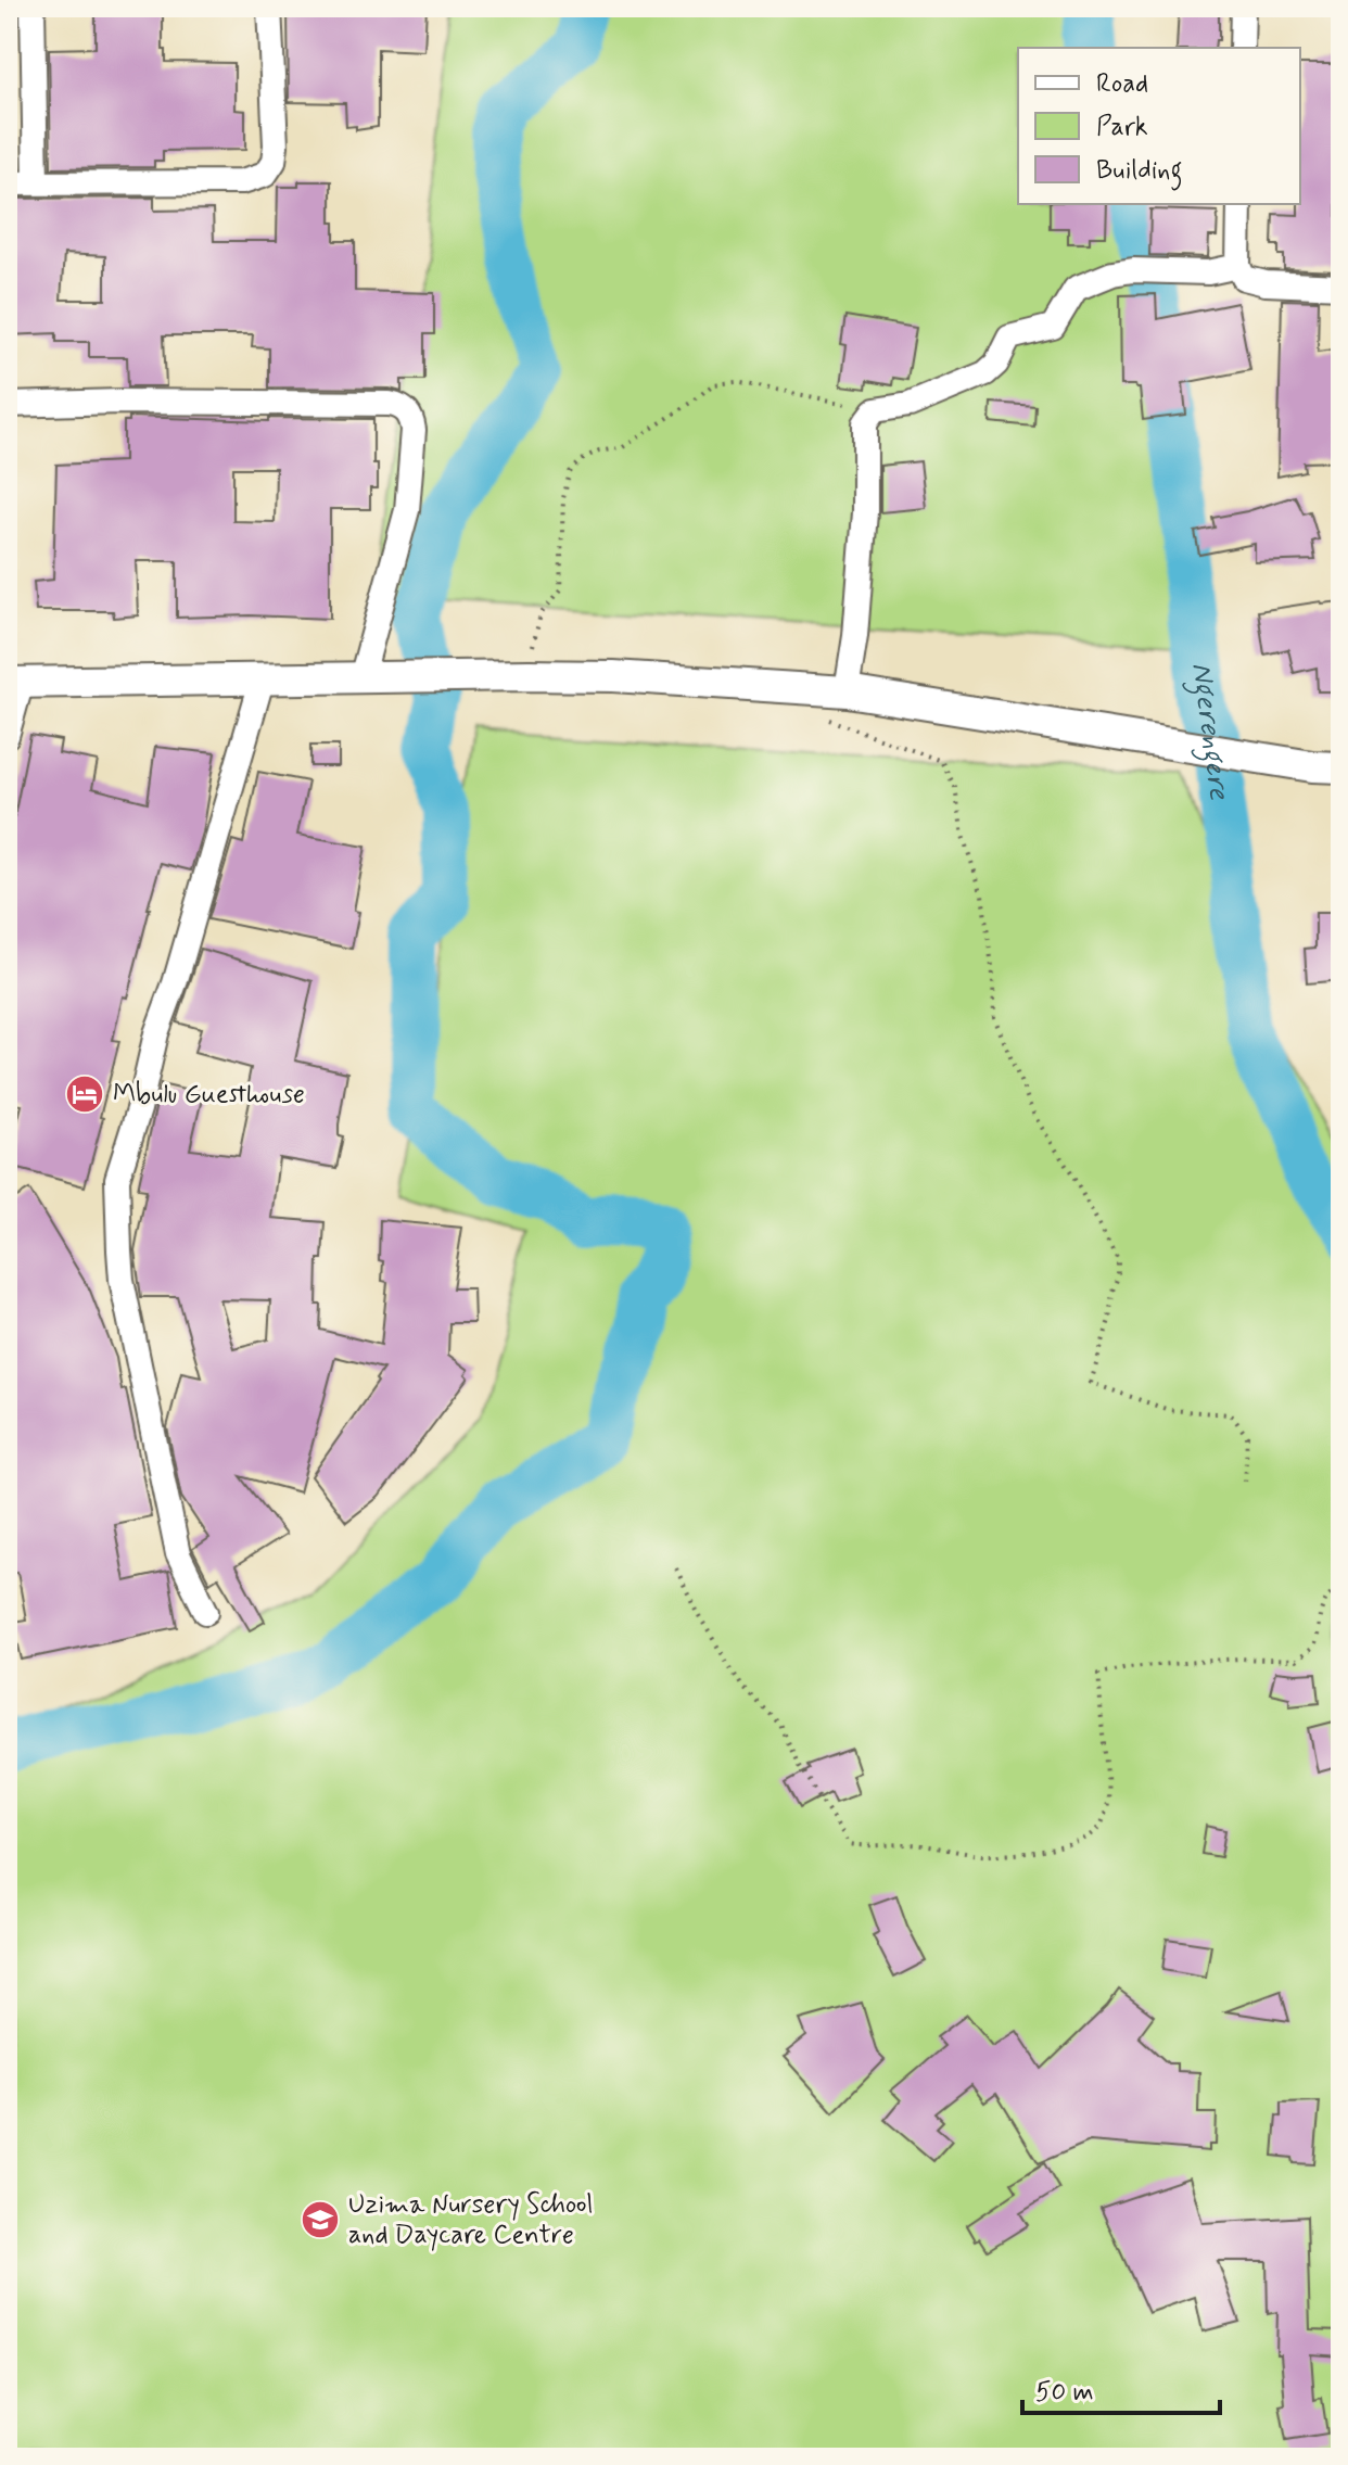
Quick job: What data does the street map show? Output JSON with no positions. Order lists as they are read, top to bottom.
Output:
{
  "water": ["Ngerengere"],
  "places": {
    "hotel": ["Mbulu Guesthouse"],
    "school or university": ["Uzima Nursery School and Daycare Centre"]
  },
  "legend": ["Road", "Park", "Building"],
  "scale_bar": "50 m"
}
